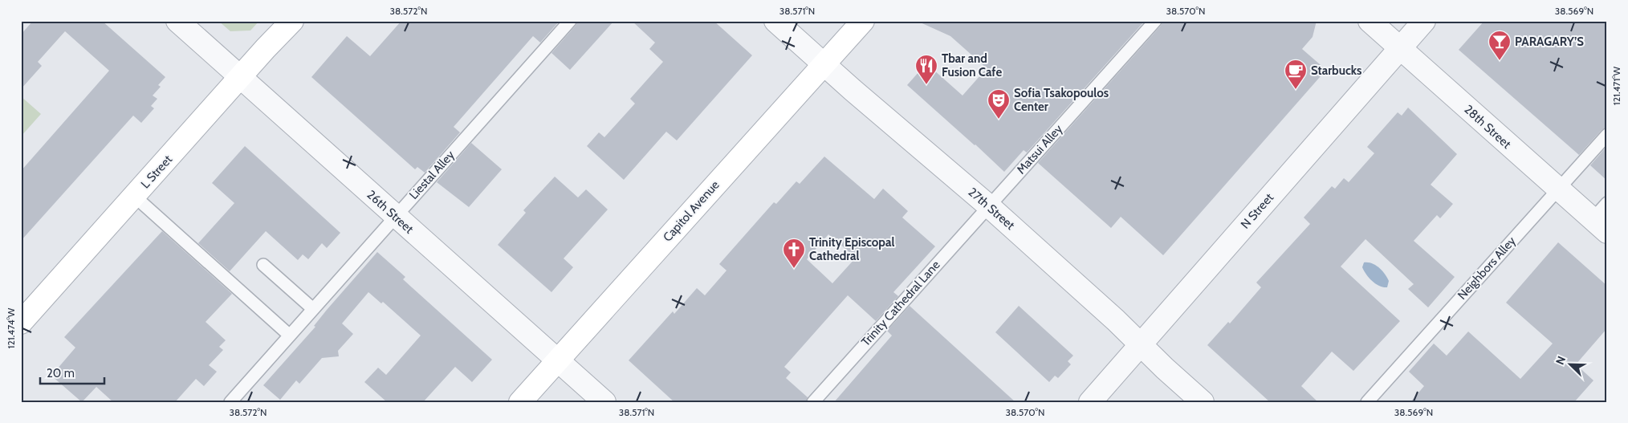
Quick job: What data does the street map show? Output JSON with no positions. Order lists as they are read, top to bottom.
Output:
{
  "streets": {
    "street": [
      "28th Street",
      "L Street",
      "27th Street",
      "Capitol Avenue",
      "N Street",
      "26th Street"
    ],
    "lane": [
      "Matsui Alley",
      "Liestal Alley",
      "Neighbors Alley",
      "Trinity Cathedral Lane"
    ]
  },
  "crossings": [
    ["28th Street", "N Street"],
    ["28th Street", "Neighbors Alley"],
    ["Matsui Alley", "27th Street"],
    ["Matsui Alley", "Trinity Cathedral Lane"],
    ["L Street", "26th Street"],
    ["Liestal Alley", "26th Street"],
    ["27th Street", "Capitol Avenue"],
    ["27th Street", "N Street"],
    ["27th Street", "Trinity Cathedral Lane"],
    ["Capitol Avenue", "26th Street"]
  ],
  "places": {
    "bar": ["PARAGARY’S"],
    "restaurant": ["Tbar and Fusion Cafe"],
    "cafe": ["Starbucks"],
    "theatre": ["Sofia Tsakopoulos Center"],
    "church": ["Trinity Episcopal Cathedral"]
  },
  "scale_bar": "20 m",
  "north": "top left",
  "coordinates": [
    "38.572°N",
    "38.571°N",
    "38.570°N",
    "38.569°N",
    "121.471°W",
    "121.474°W"
  ]
}
